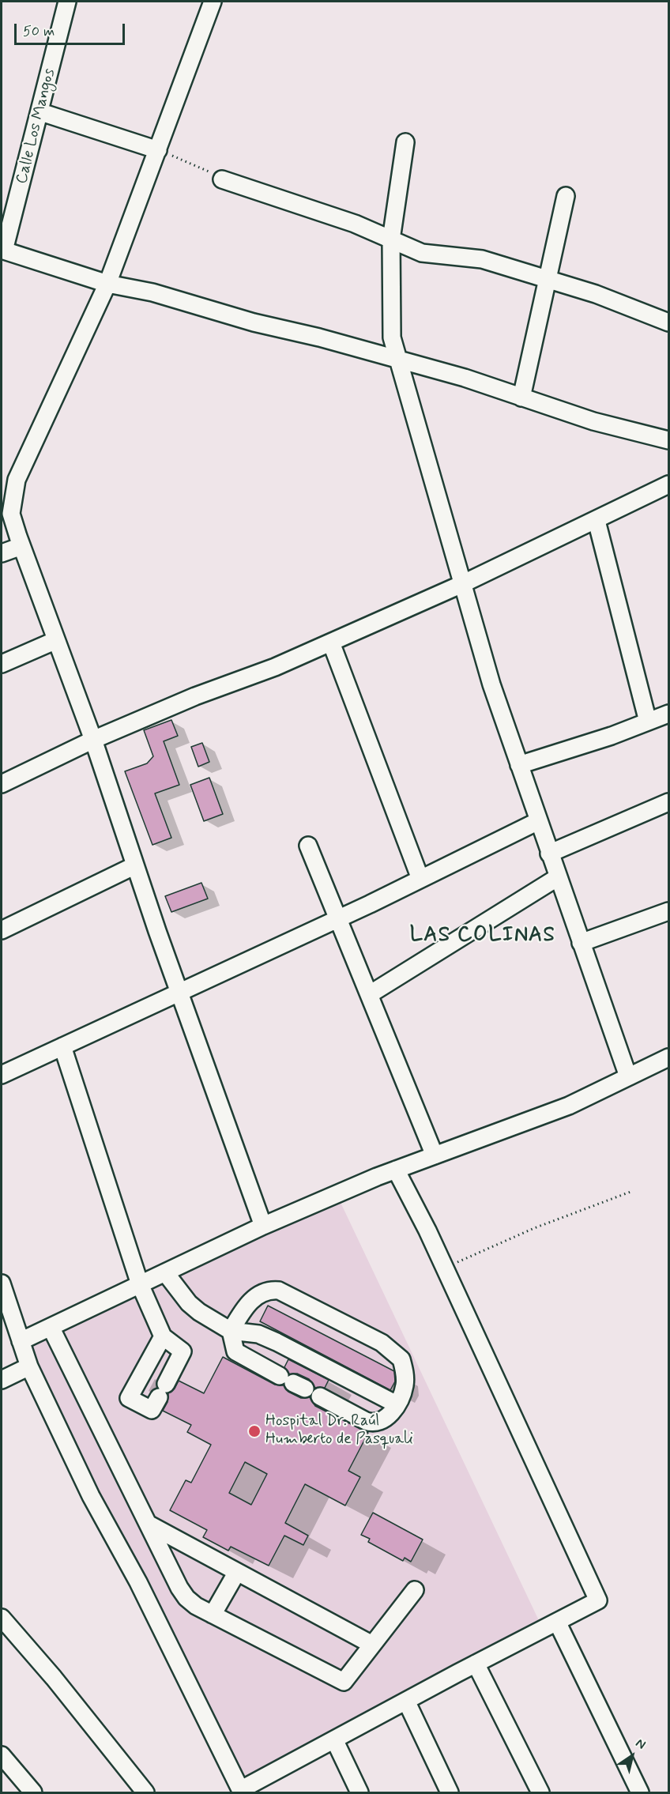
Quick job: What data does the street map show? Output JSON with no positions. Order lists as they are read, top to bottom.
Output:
{
  "streets": {
    "street": ["Calle Los Mangos"]
  },
  "districts": ["LAS COLINAS"],
  "places": ["Hospital Dr. Raúl Humberto de Pasquali"],
  "scale_bar": "50 m",
  "north": "top right"
}
